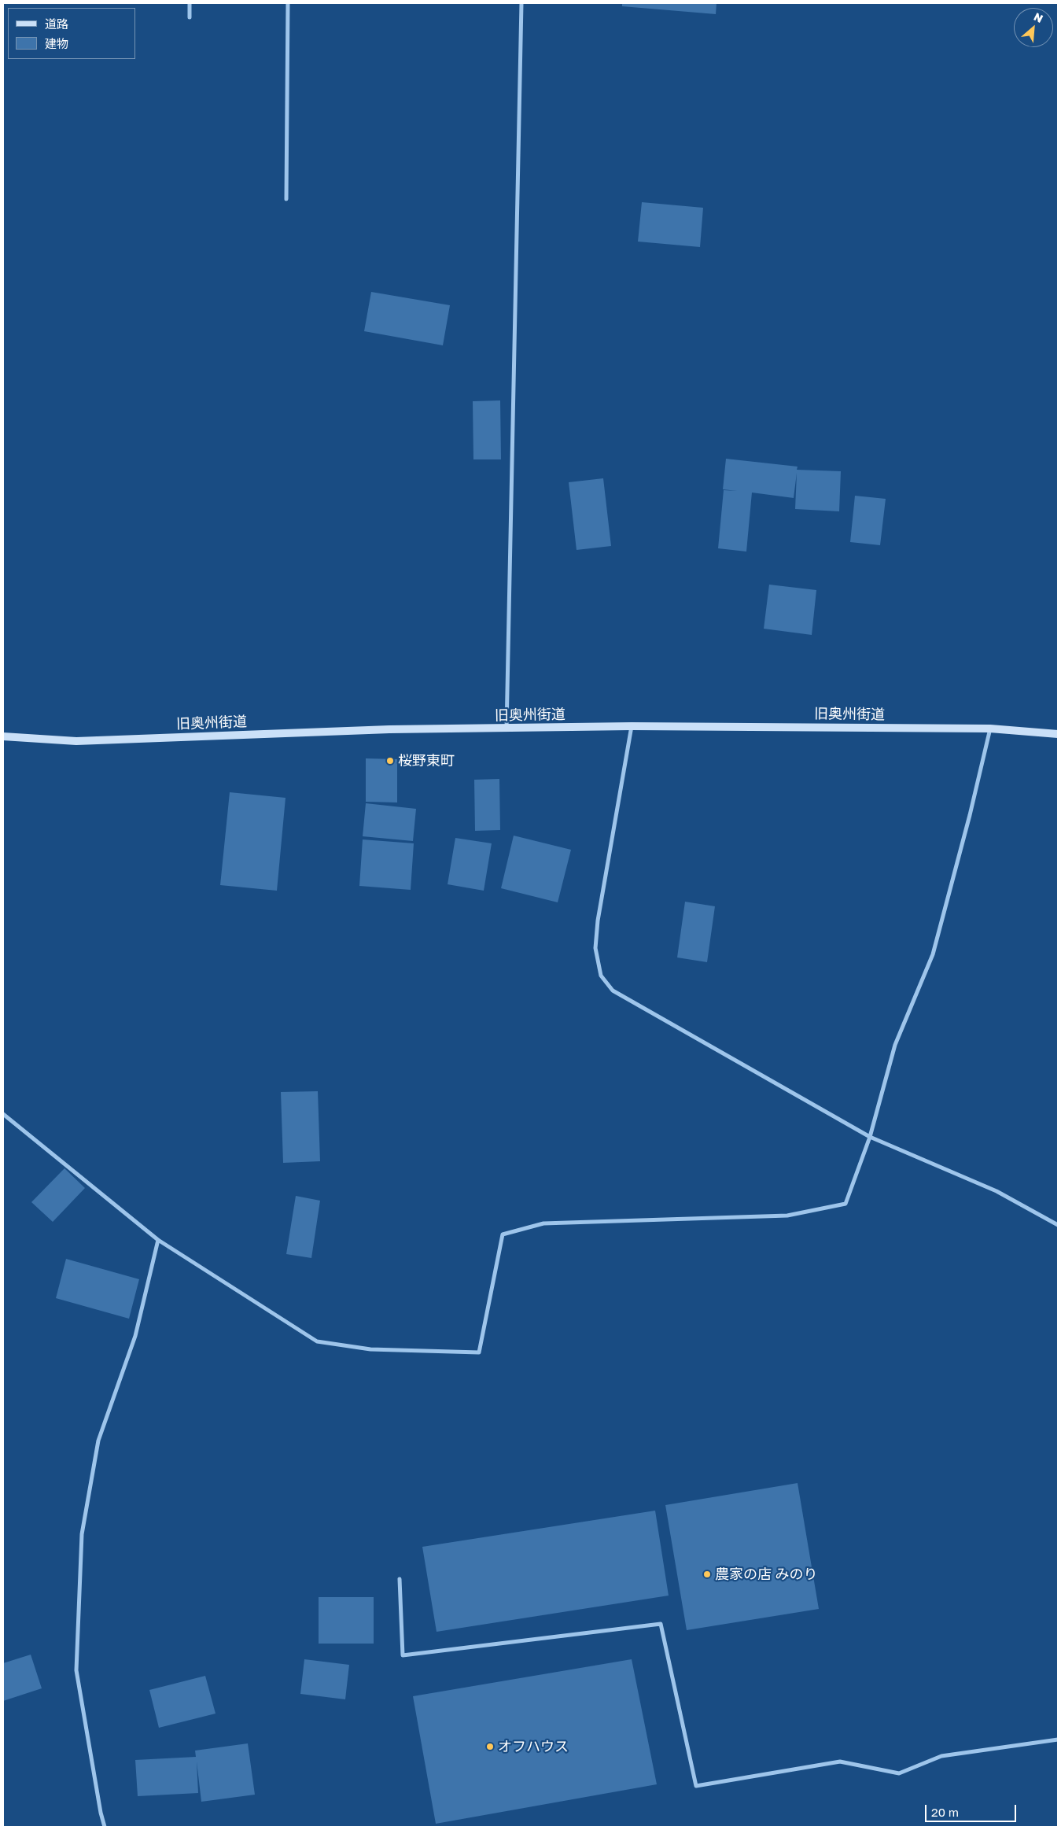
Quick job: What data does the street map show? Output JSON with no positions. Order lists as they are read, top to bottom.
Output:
{
  "streets": {
    "street": ["旧奥州街道"]
  },
  "places": ["桜野東町", "農家の店 みのり", "オフハウス"],
  "legend": ["道路", "建物"],
  "scale_bar": "20 m",
  "north": "top right"
}
